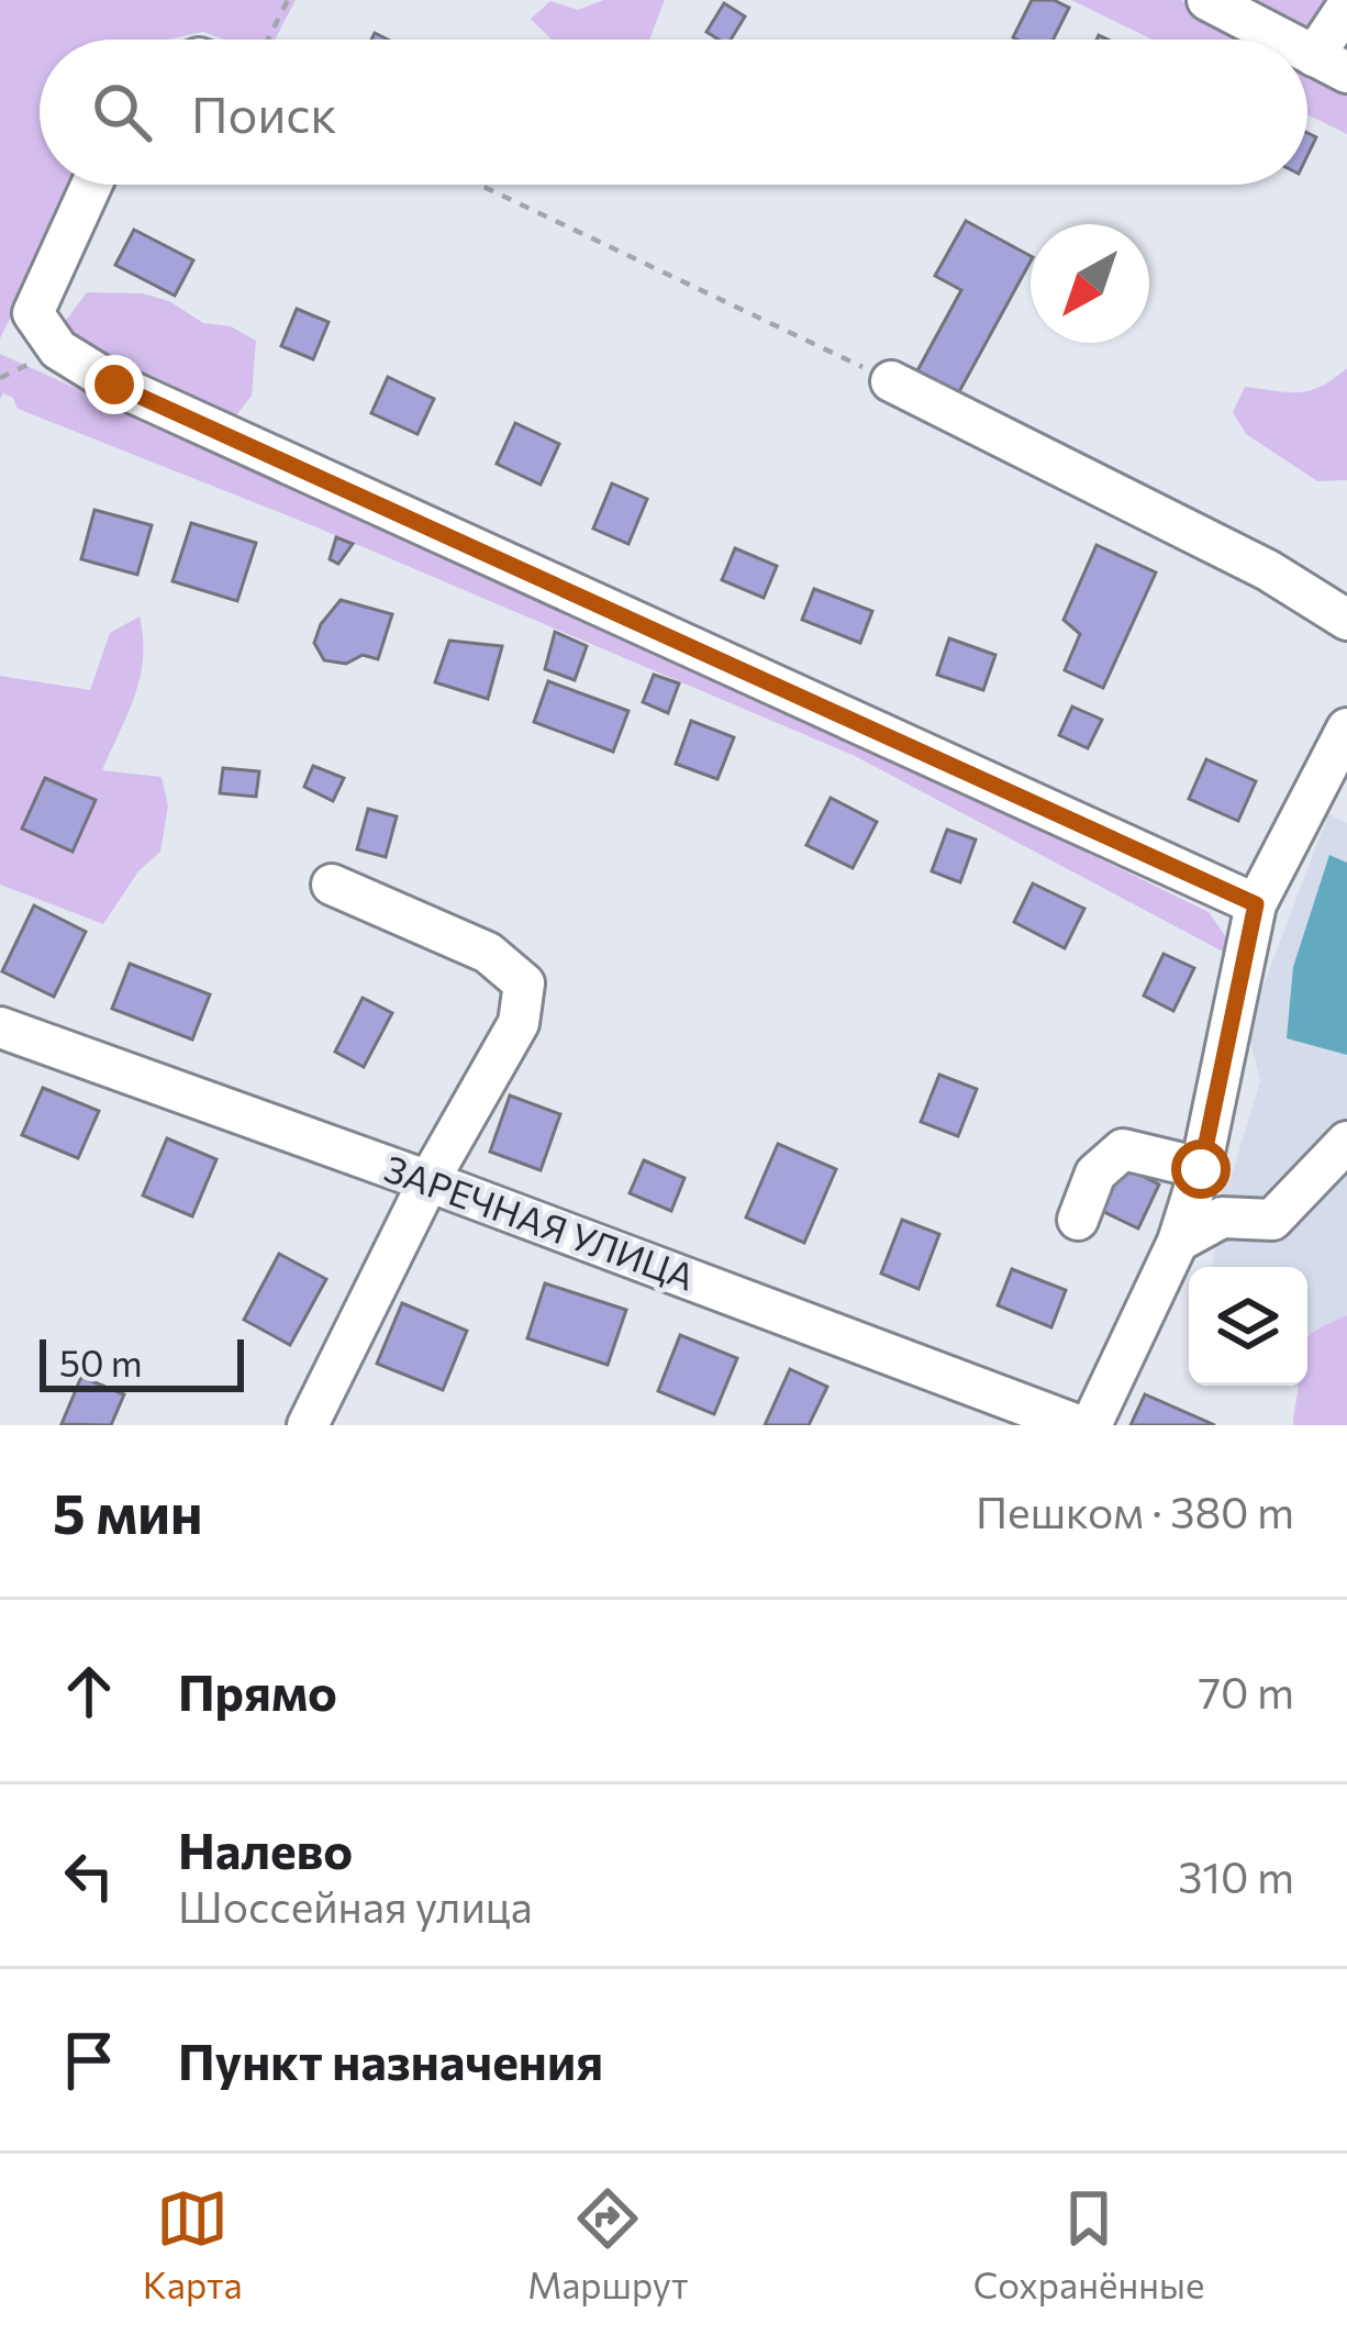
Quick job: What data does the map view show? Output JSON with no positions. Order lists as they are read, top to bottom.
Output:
{
  "streets": {
    "street": ["ЗАРЕЧНАЯ УЛИЦА"]
  },
  "scale_bar": "50 m",
  "north": "bottom left",
  "page": {
    "search": "Поиск",
    "scale": "50 m",
    "heading": ["5 мин", "Пешком · 380 m"],
    "list": [
      ["Прямо", "70 m"],
      ["Налево", "Шоссейная улица", "310 m"],
      "Пункт назначения"
    ],
    "nav": ["Карта", "Маршрут", "Сохранённые"]
  }
}
